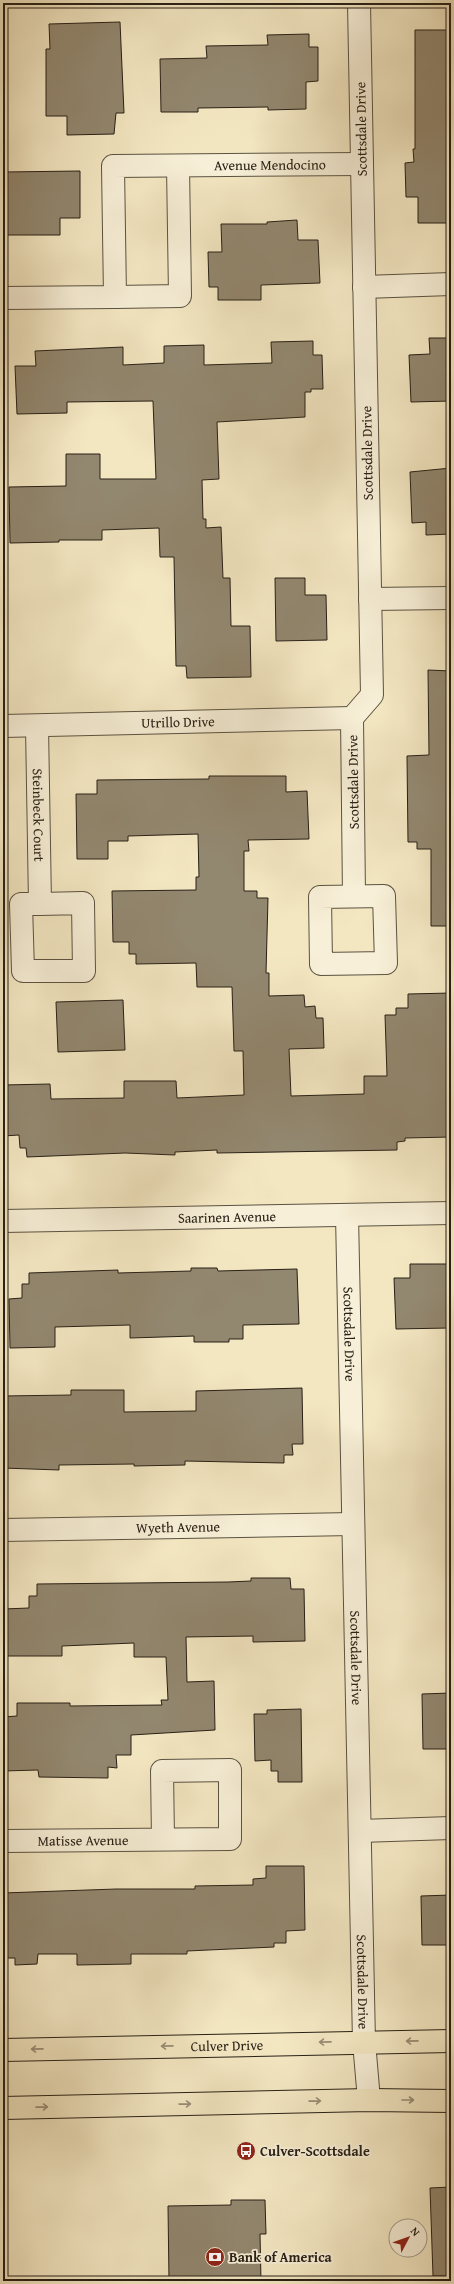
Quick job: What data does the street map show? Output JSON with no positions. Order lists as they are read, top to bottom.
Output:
{
  "streets": {
    "main road": ["Culver Drive"],
    "street": [
      "Scottsdale Drive",
      "Avenue Mendocino",
      "Utrillo Drive",
      "Steinbeck Court",
      "Saarinen Avenue",
      "Wyeth Avenue",
      "Matisse Avenue"
    ]
  },
  "crossings": [
    ["Scottsdale Drive", "Avenue Mendocino"],
    ["Scottsdale Drive", "Utrillo Drive"],
    ["Scottsdale Drive", "Saarinen Avenue"],
    ["Scottsdale Drive", "Wyeth Avenue"],
    ["Scottsdale Drive", "Culver Drive"],
    ["Utrillo Drive", "Steinbeck Court"]
  ],
  "places": {
    "bus stop": ["Culver-Scottsdale"],
    "bank": ["Bank of America"]
  },
  "north": "top right"
}
